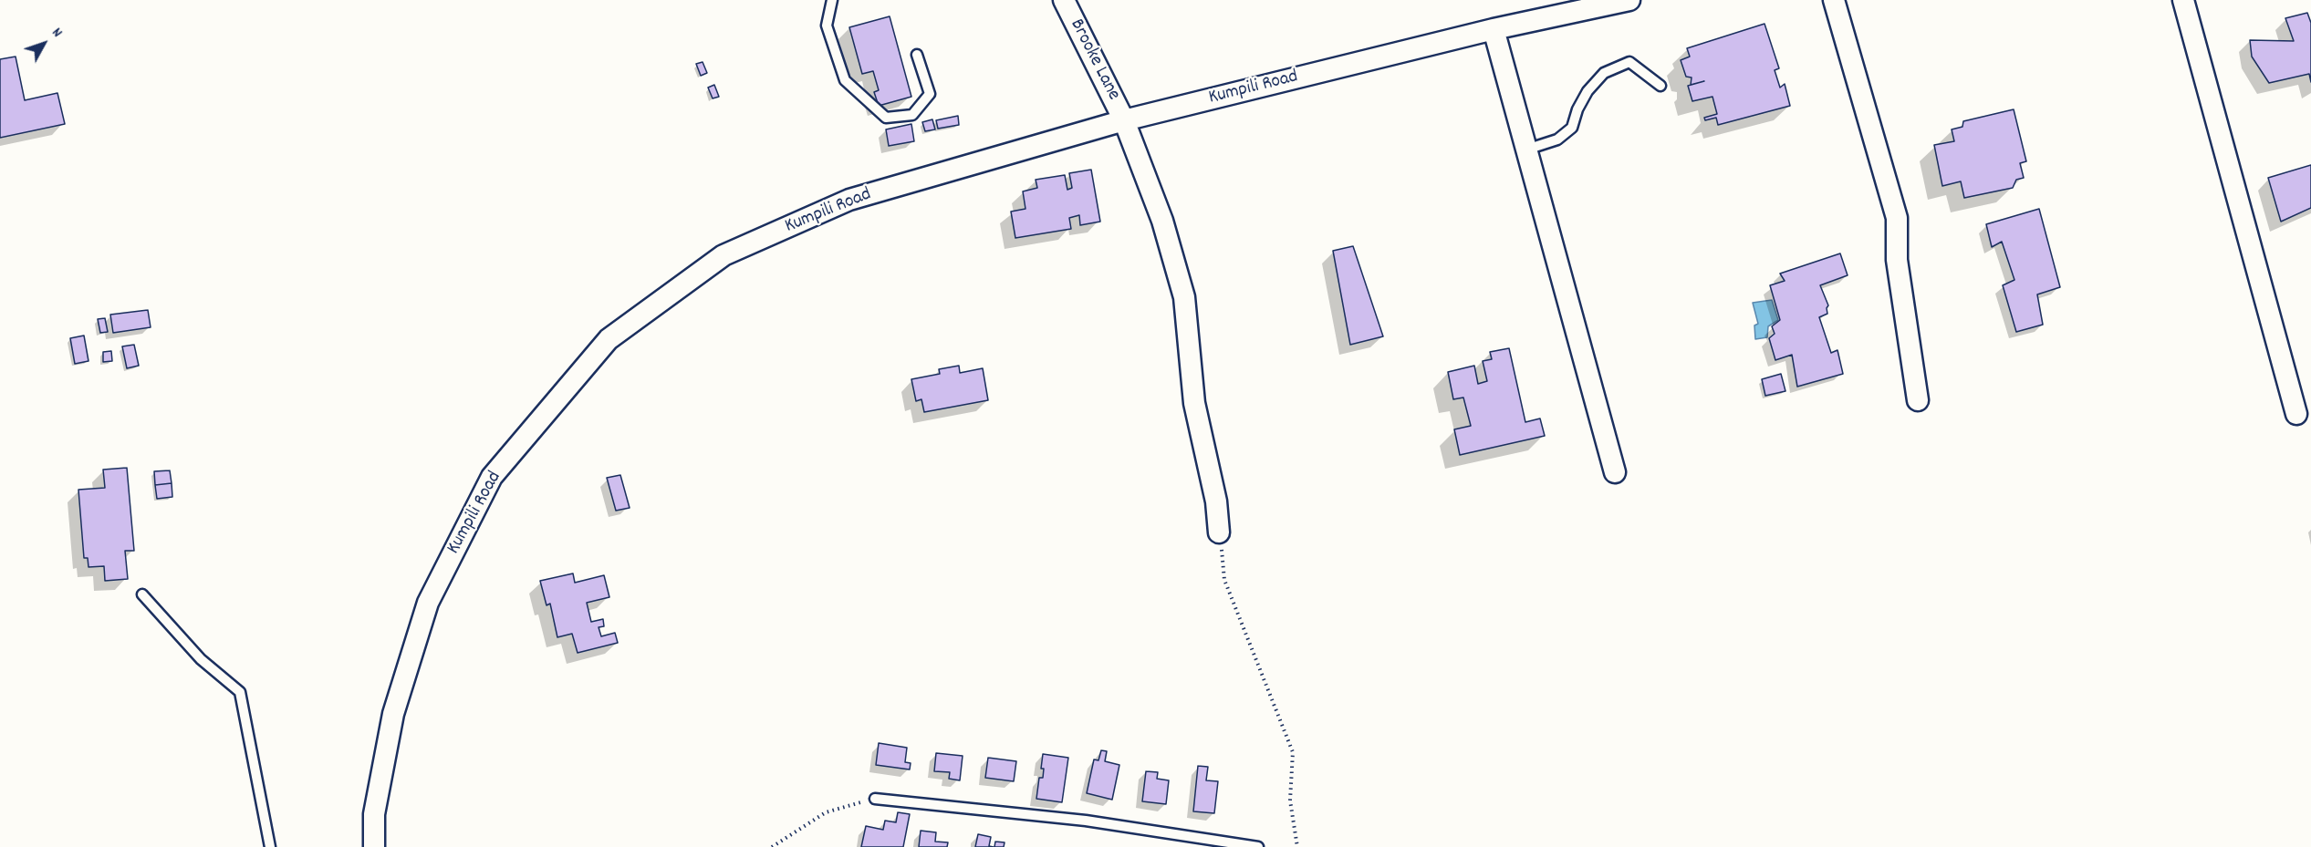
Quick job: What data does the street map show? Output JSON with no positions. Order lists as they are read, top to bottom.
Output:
{
  "streets": {
    "street": ["Brooke Lane", "Kumpili Road"]
  },
  "crossings": [
    ["Brooke Lane", "Kumpili Road"]
  ],
  "north": "top right"
}
